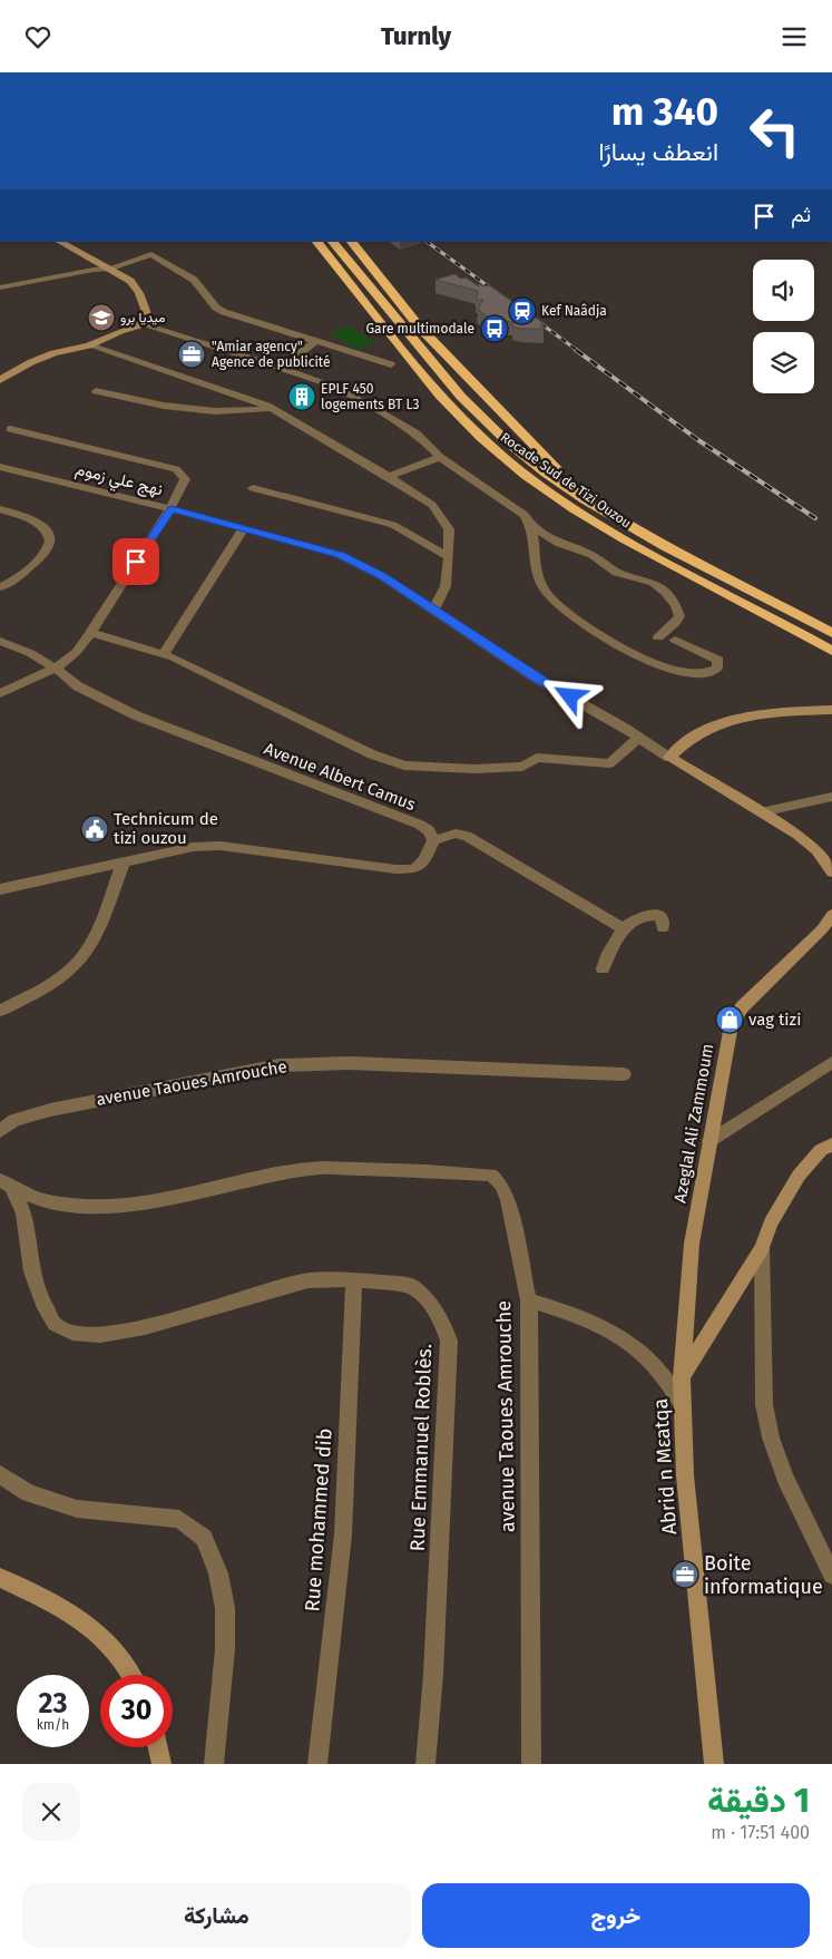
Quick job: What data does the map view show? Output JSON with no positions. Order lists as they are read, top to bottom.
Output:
{
  "streets": {
    "highway": ["Rocade Sud de Tizi Ouzou"],
    "main road": ["Azeglal Ali Zammoum", "Abrid n Mɛatqa"],
    "street": [
      "نهج علي زموم",
      "Avenue Albert Camus",
      "avenue Taoues Amrouche",
      "Rue Emmanuel Roblès.",
      "Rue mohammed dib"
    ]
  },
  "crossings": [
    ["avenue Taoues Amrouche", "Rue Emmanuel Roblès."],
    ["Azeglal Ali Zammoum", "Abrid n Mɛatqa"],
    ["Rue Emmanuel Roblès.", "Rue mohammed dib"]
  ],
  "places": {
    "station": ["Kef Naâdja"],
    "school or university": ["ميديا برو"],
    "bus stop": ["Gare multimodale"],
    "office": ["\"Amiar agency\" Agence de publicité", "Boite informatique"],
    "building": ["EPLF 450 logements BT L3"],
    "public building": ["Technicum de tizi ouzou"],
    "shop": ["vag tizi"]
  },
  "page": {
    "header": "Turnly",
    "turn": ["340 m", "انعطف يسارًا"],
    "then": "ثم",
    "speed": "23 km/h",
    "limit": "30",
    "heading": ["1 دقيقة", "400 m · 17:51"],
    "buttons": ["خروج", "مشاركة"]
  }
}
